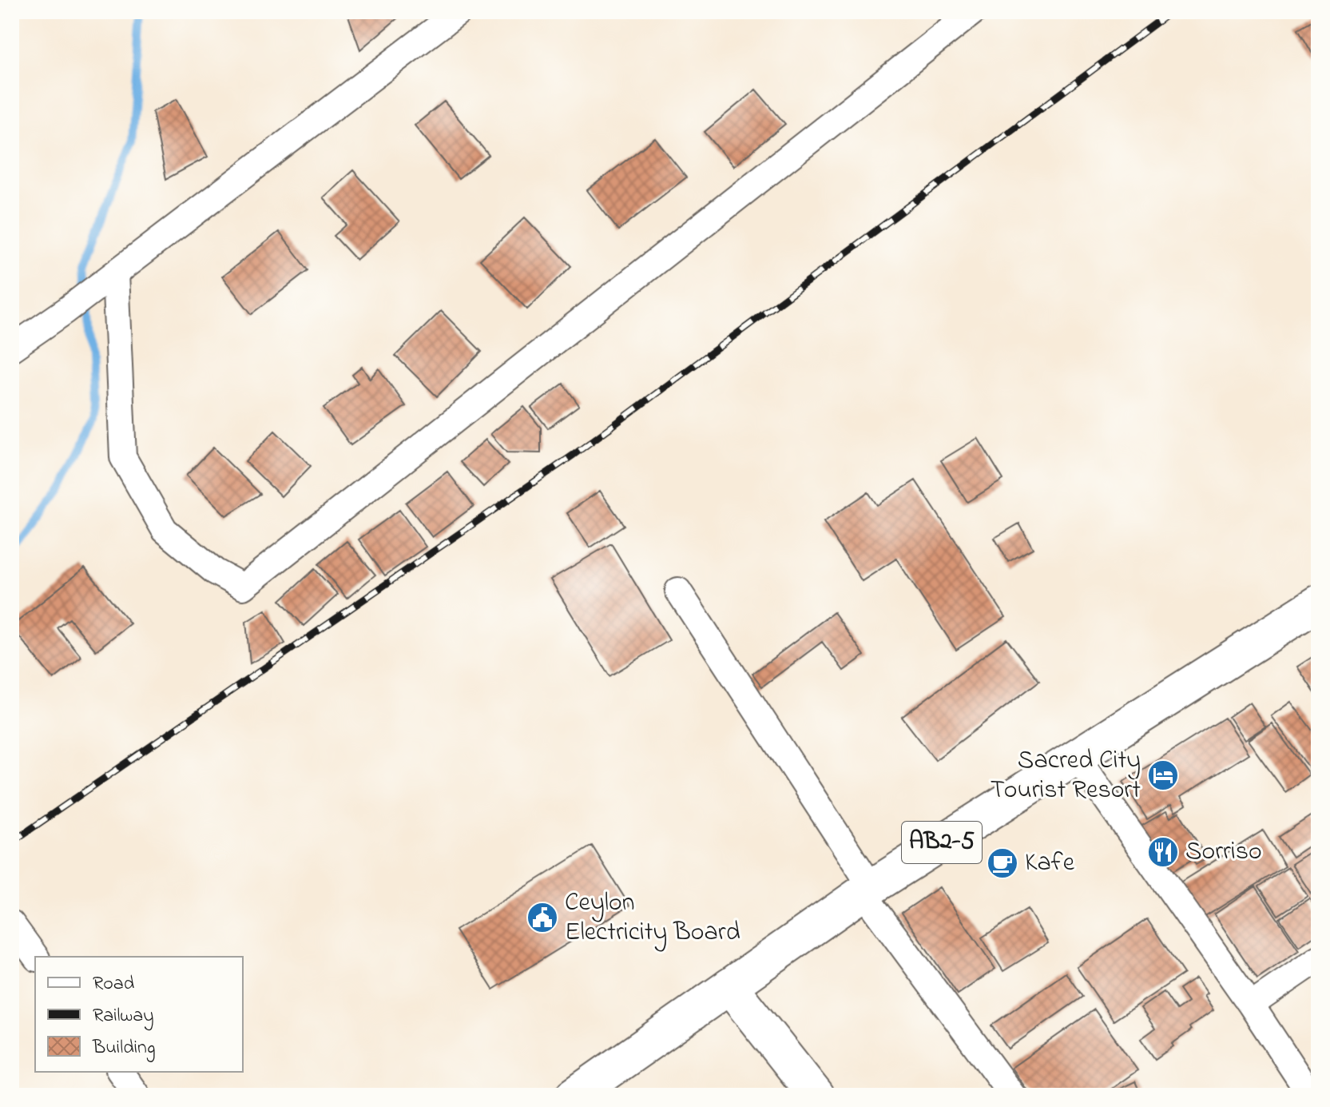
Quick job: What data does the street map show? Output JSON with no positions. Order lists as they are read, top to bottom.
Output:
{
  "streets": {
    "main road": ["AB2-5"]
  },
  "places": {
    "hotel": ["Sacred City Tourist Resort"],
    "restaurant": ["Sorriso"],
    "cafe": ["Kafe"],
    "public building": ["Ceylon Electricity Board"]
  },
  "legend": ["Road", "Railway", "Building"]
}
